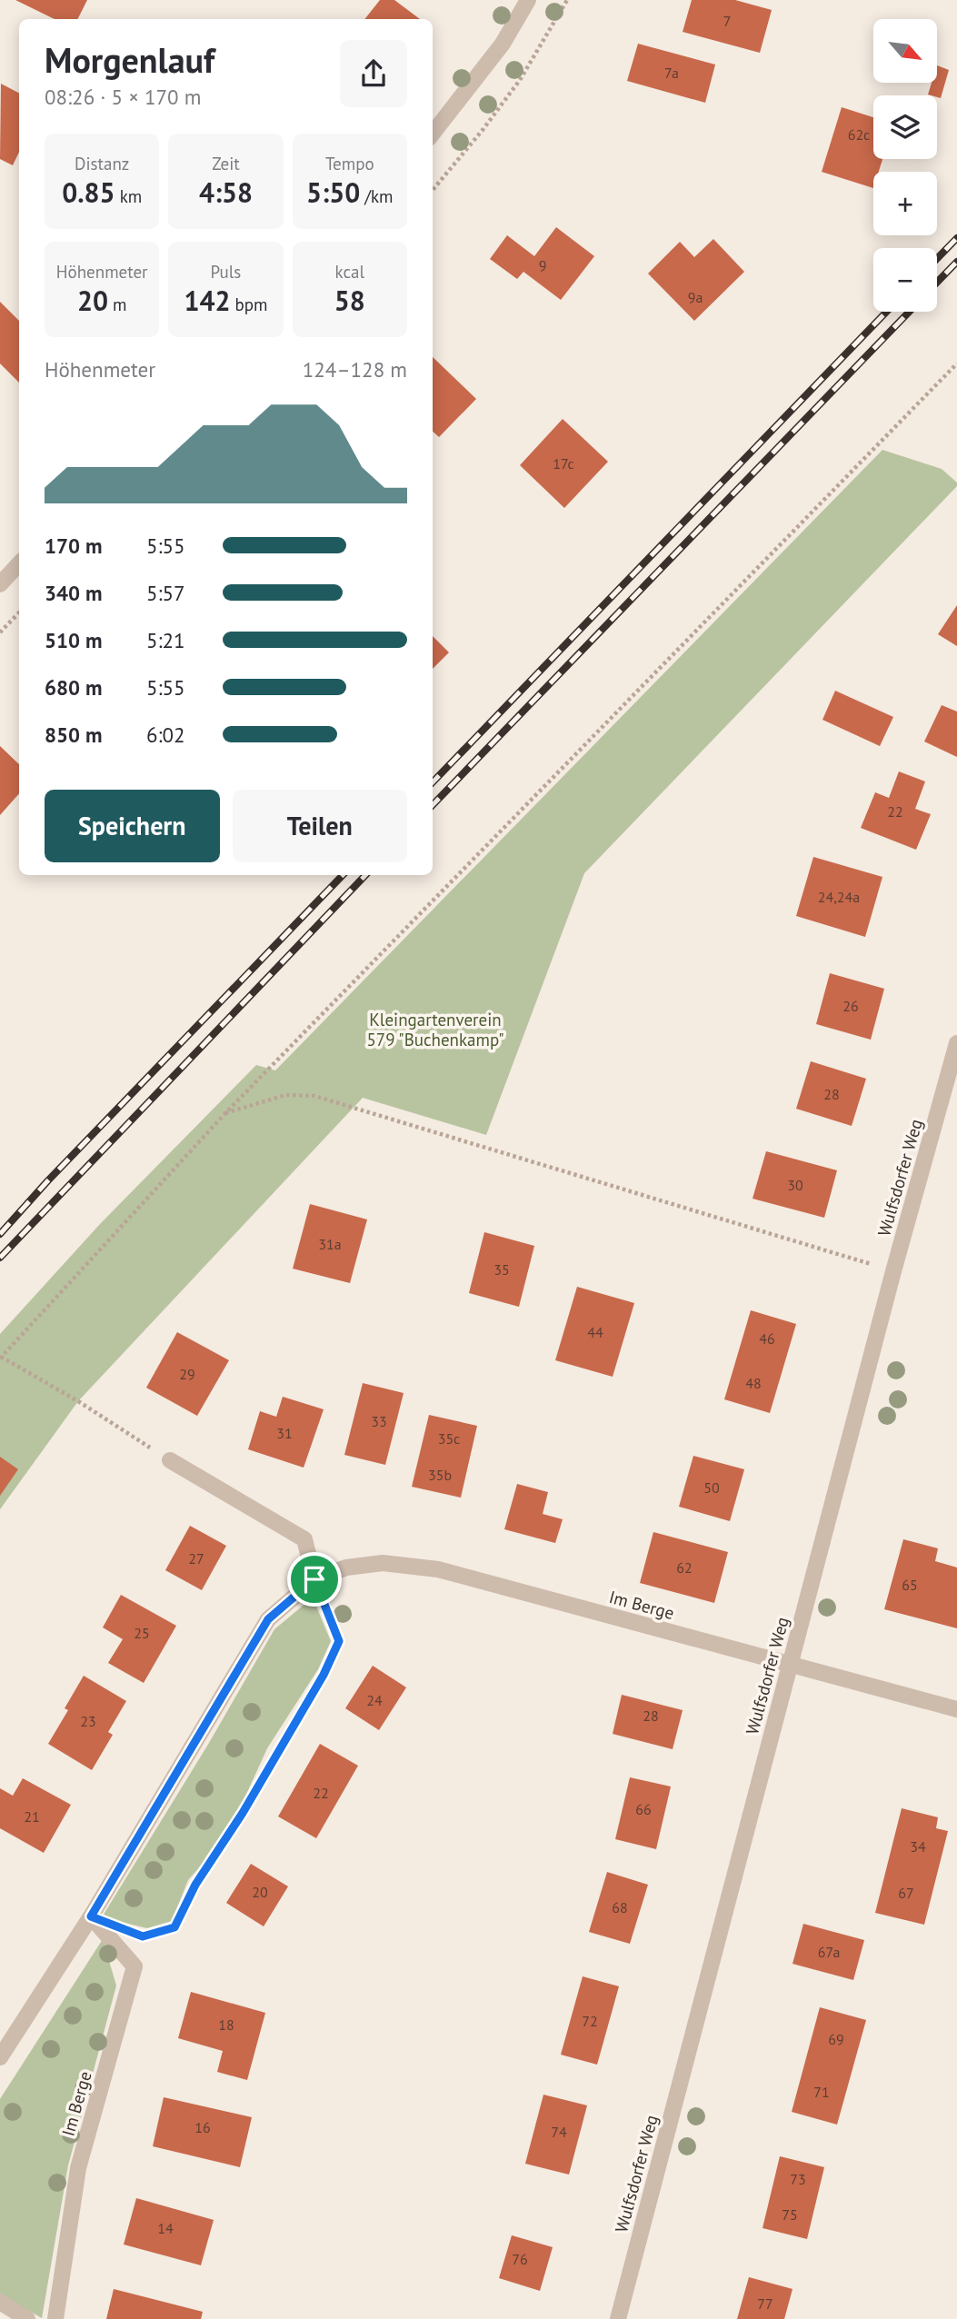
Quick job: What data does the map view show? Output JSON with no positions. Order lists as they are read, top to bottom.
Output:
{
  "streets": {
    "street": ["Wulfsdorfer Weg", "Im Berge"]
  },
  "crossings": [
    ["Wulfsdorfer Weg", "Im Berge"]
  ],
  "parks": ["Kleingartenverein 579 \"Buchenkamp\""],
  "house_numbers": [
    "7",
    "7a",
    "62c",
    "9",
    "9a",
    "17c",
    "22",
    "24,24a",
    "26",
    "28",
    "30",
    "31a",
    "35",
    "44",
    "46",
    "29",
    "48",
    "33",
    "31",
    "35c",
    "35b",
    "50",
    "27",
    "62",
    "65",
    "25",
    "24",
    "28",
    "23",
    "22",
    "66",
    "21",
    "34",
    "20",
    "67",
    "68",
    "67a",
    "72",
    "18",
    "69",
    "71",
    "16",
    "74",
    "73",
    "75",
    "14",
    "76",
    "77"
  ],
  "north": "bottom right",
  "page": {
    "map_buttons": ["+", "−"],
    "heading": ["Morgenlauf", "08:26 · 5 × 170 m"],
    "stats": [
      ["Distanz", "0.85 km"],
      ["Zeit", "4:58"],
      ["Tempo", "5:50 /km"],
      ["Höhenmeter", "20 m"],
      ["Puls", "142 bpm"],
      ["kcal", "58"]
    ],
    "chart": ["Höhenmeter", "124–128 m"],
    "list": [
      {
        "name": "170 m",
        "note": "5:55"
      },
      {
        "name": "340 m",
        "note": "5:57"
      },
      {
        "name": "510 m",
        "note": "5:21"
      },
      {
        "name": "680 m",
        "note": "5:55"
      },
      {
        "name": "850 m",
        "note": "6:02"
      }
    ],
    "buttons": ["Speichern", "Teilen"]
  }
}
